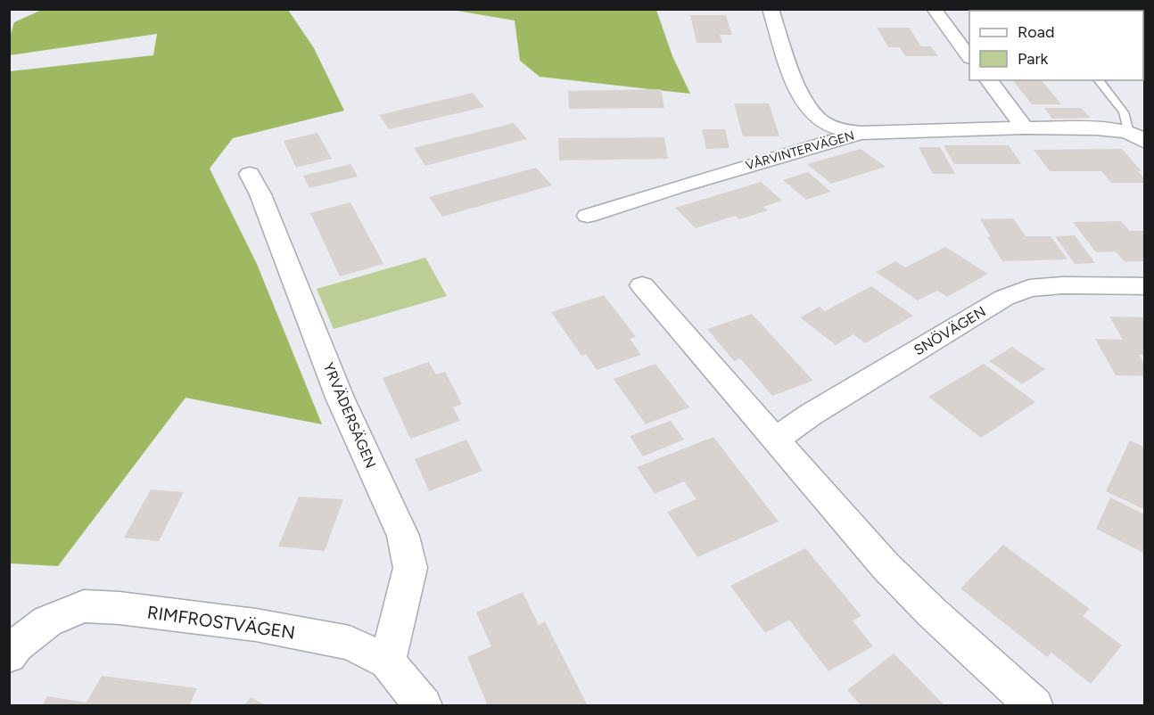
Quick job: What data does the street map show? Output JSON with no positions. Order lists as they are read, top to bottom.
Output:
{
  "streets": {
    "street": [
      "VÅRVINTERVÄGEN",
      "SNÖVÄGEN",
      "YRVÄDERSÄGEN",
      "RIMFROSTVÄGEN"
    ]
  },
  "crossings": [
    ["YRVÄDERSÄGEN", "RIMFROSTVÄGEN"]
  ],
  "legend": ["Road", "Park"]
}
